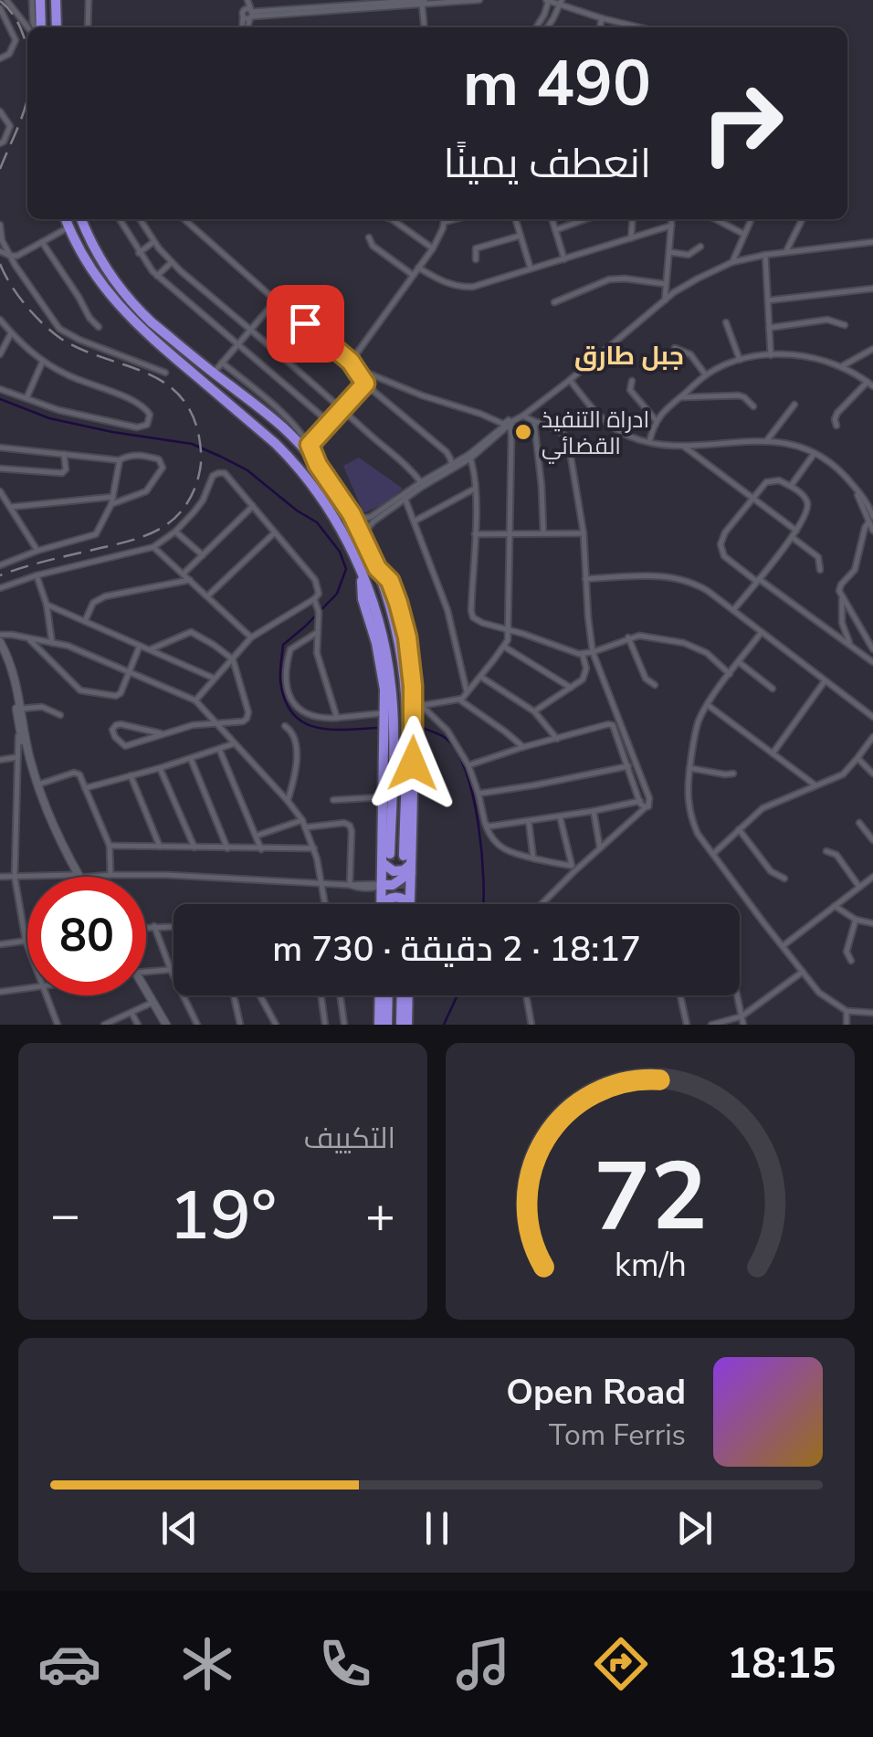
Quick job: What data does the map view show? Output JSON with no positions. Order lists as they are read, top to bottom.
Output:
{
  "districts": ["جبل طارق"],
  "places": ["ادراة التنفيذ القضائي"],
  "page": {
    "turn": ["490 m", "انعطف يمينًا"],
    "limit": "80",
    "trip": "18:17 · 2 دقيقة · 730 m",
    "tile": "التكييف",
    "heat": ["−", "19°", "+"],
    "song": ["Open Road", "Tom Ferris"],
    "tabs": "18:15",
    "gauge": ["72", "km/h"]
  }
}
